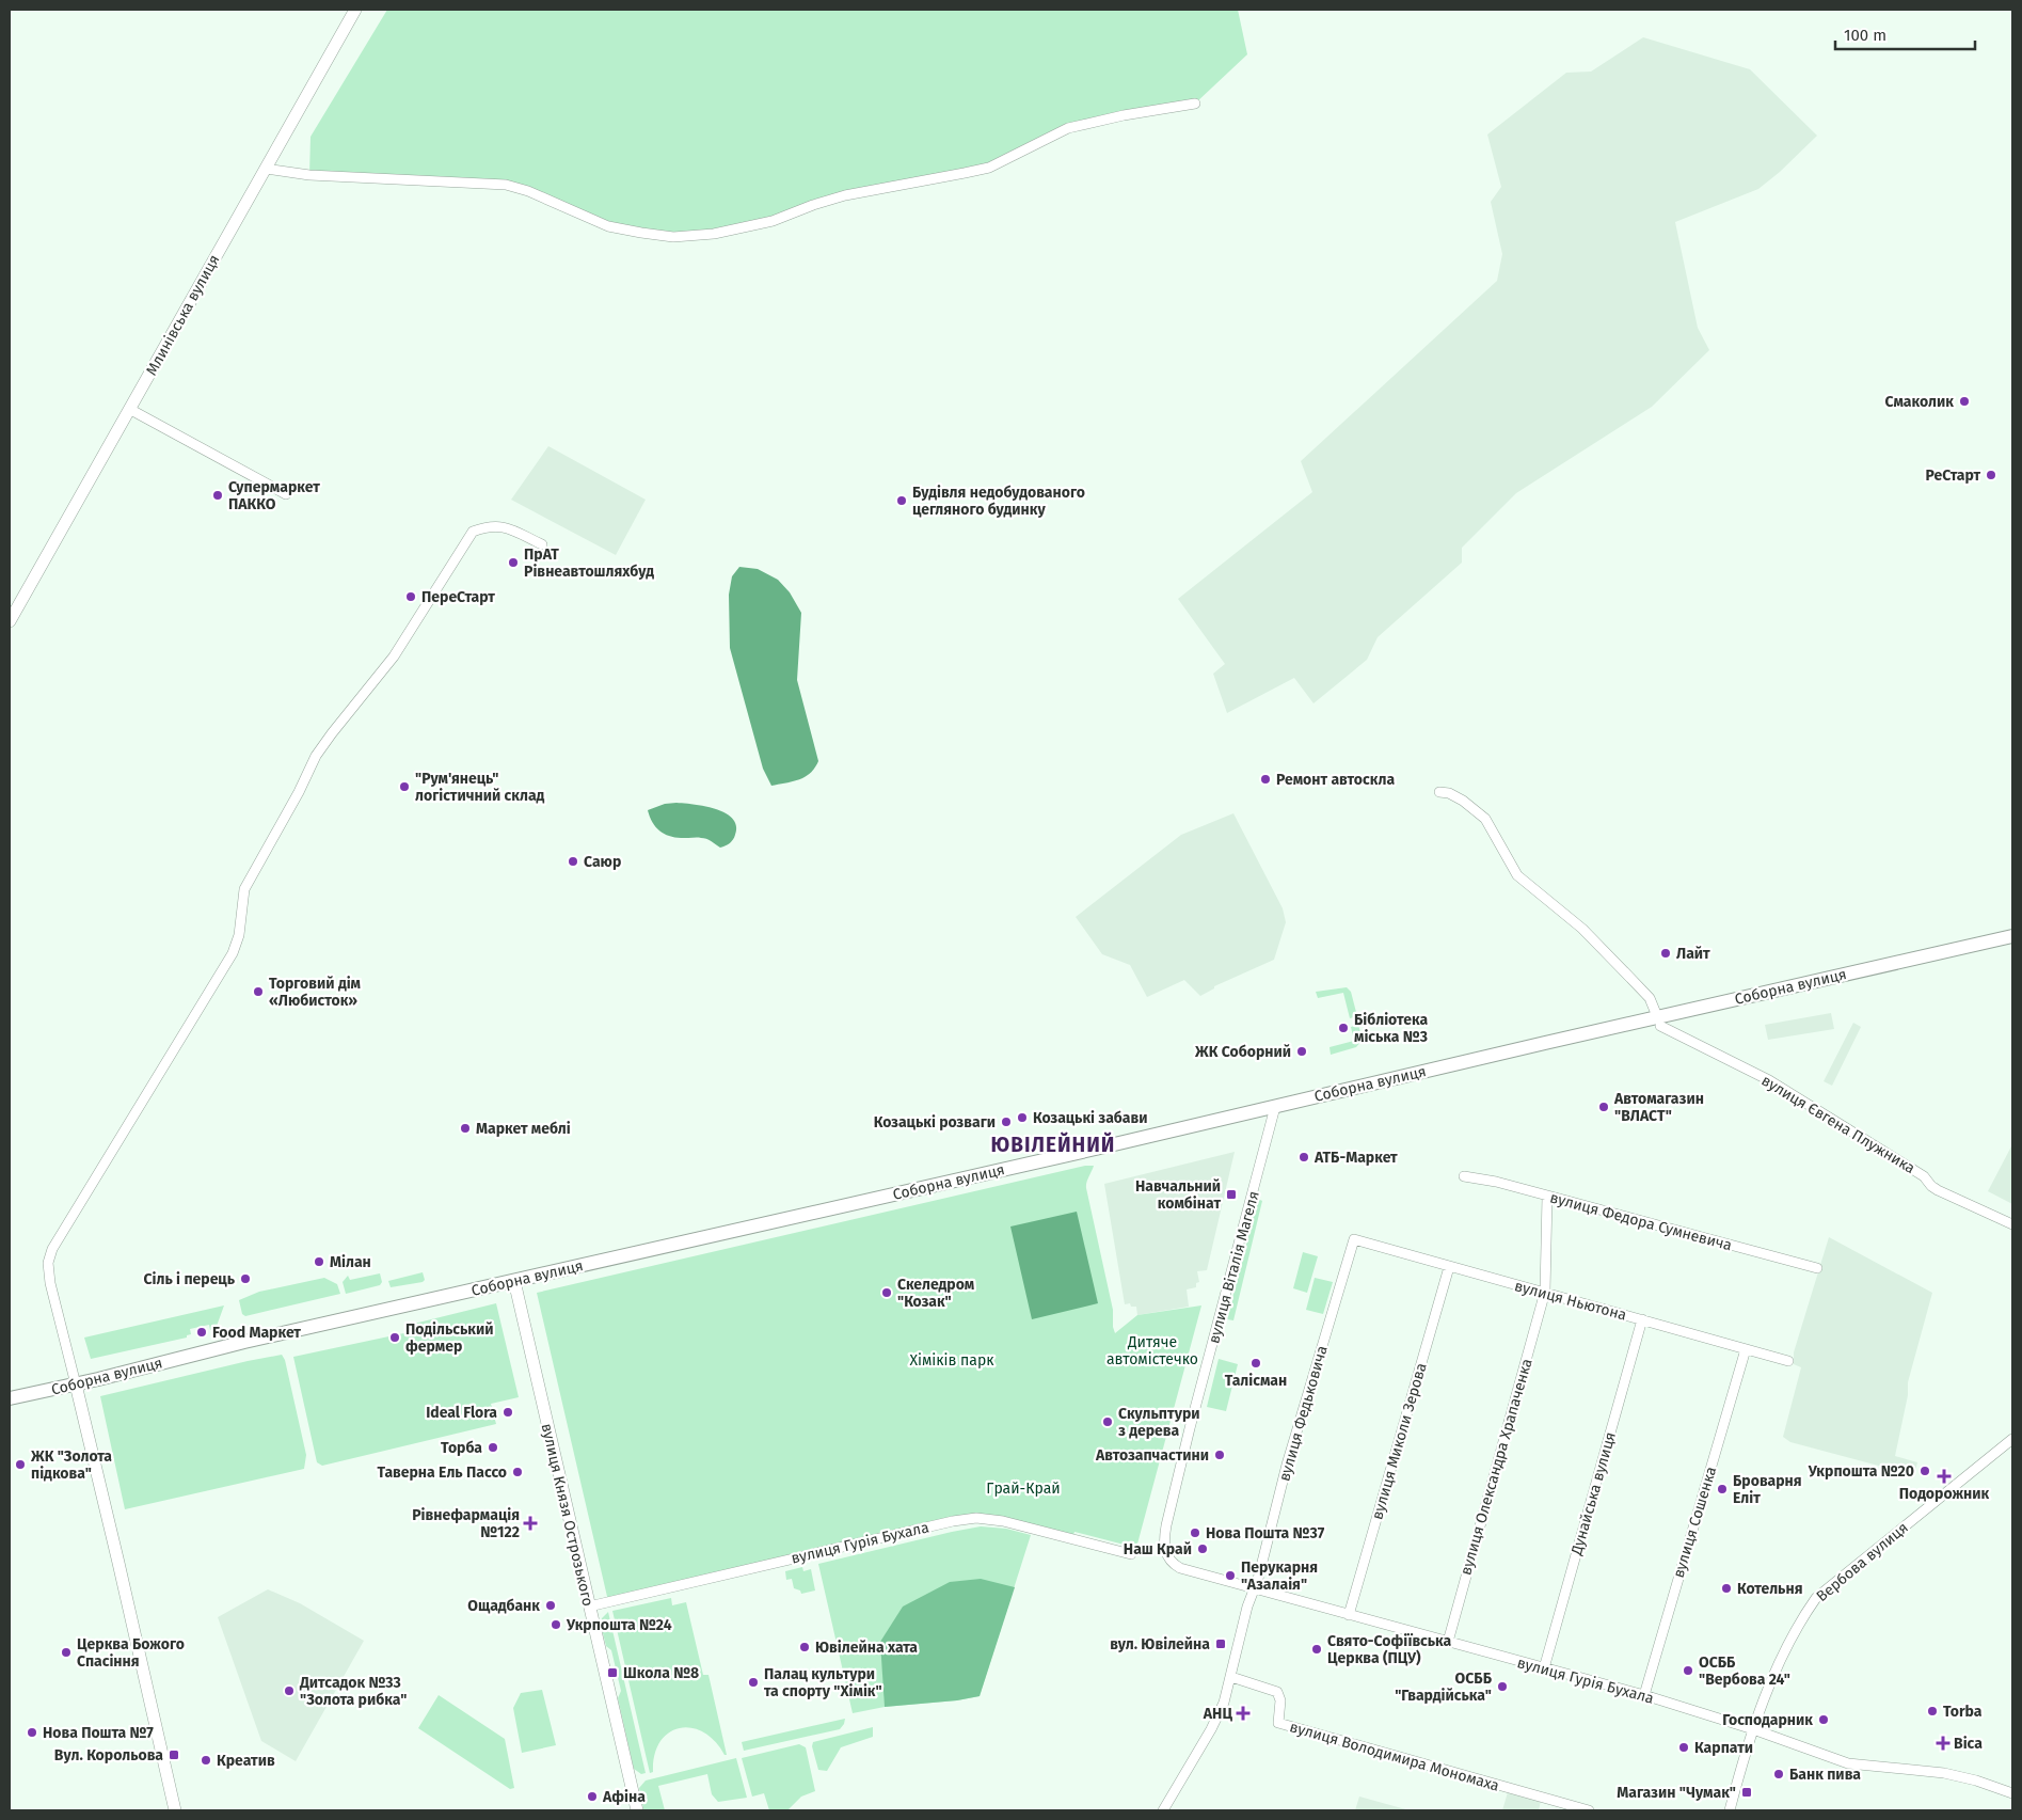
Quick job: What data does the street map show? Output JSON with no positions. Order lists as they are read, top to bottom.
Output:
{
  "streets": {
    "main road": ["Соборна вулиця"],
    "street": [
      "Млинівська вулиця",
      "вулиця Євгена Плужника",
      "вулиця Федора Сумневича",
      "вулиця Віталія Магеля",
      "вулиця Ньютона",
      "вулиця Федьковича",
      "вулиця Миколи Зерова",
      "вулиця Олександра Храпаченка",
      "Дунайська вулиця",
      "вулиця Князя Острозького",
      "вулиця Сошенка",
      "вулиця Гурія Бухала",
      "Вербова вулиця",
      "вулиця Володимира Мономаха"
    ]
  },
  "crossings": [
    ["Соборна вулиця", "вулиця Євгена Плужника"],
    ["Соборна вулиця", "вулиця Віталія Магеля"],
    ["Соборна вулиця", "вулиця Князя Острозького"],
    ["вулиця Федора Сумневича", "вулиця Олександра Храпаченка"],
    ["вулиця Віталія Магеля", "вулиця Гурія Бухала"],
    ["вулиця Ньютона", "вулиця Федьковича"],
    ["вулиця Ньютона", "вулиця Миколи Зерова"],
    ["вулиця Ньютона", "вулиця Олександра Храпаченка"],
    ["вулиця Ньютона", "Дунайська вулиця"],
    ["вулиця Ньютона", "вулиця Сошенка"],
    ["вулиця Федьковича", "вулиця Гурія Бухала"],
    ["вулиця Миколи Зерова", "вулиця Гурія Бухала"],
    ["вулиця Олександра Храпаченка", "вулиця Гурія Бухала"],
    ["Дунайська вулиця", "вулиця Гурія Бухала"],
    ["вулиця Князя Острозького", "вулиця Гурія Бухала"],
    ["вулиця Сошенка", "вулиця Гурія Бухала"],
    ["вулиця Гурія Бухала", "Вербова вулиця"]
  ],
  "districts": ["ЮВІЛЕЙНИЙ"],
  "parks": ["Дитяче автомістечко", "Хіміків парк", "Грай-Край"],
  "places": {
    "other": [
      "Смаколик",
      "РеСтарт",
      "Супермаркет ПАККО",
      "Будівля недобудованого цегляного будинку",
      "ПрАТ Рівнеавтошляхбуд",
      "ПереСтарт",
      "Ремонт автоскла",
      "\"Рум'янець\" логістичний склад",
      "Саюр",
      "Лайт",
      "Торговий дім «Любисток»",
      "Бібліотека міська №3",
      "ЖК Соборний",
      "Автомагазин \"ВЛАСТ\"",
      "Козацькі забави",
      "Козацькі розваги",
      "Маркет меблі",
      "АТБ-Маркет",
      "Мілан",
      "Сіль і перець",
      "Скеледром \"Козак\"",
      "Food Маркет",
      "Подільський фермер",
      "Талісман",
      "Ideal Flora",
      "Скульптури з дерева",
      "Торба",
      "Автозапчастини",
      "ЖК \"Золота підкова\"",
      "Укрпошта №20",
      "Таверна Ель Пассо",
      "Броварня Еліт",
      "Нова Пошта №37",
      "Наш Край",
      "Перукарня \"Азалаія\"",
      "Котельня",
      "Ощадбанк",
      "Укрпошта №24",
      "Ювілейна хата",
      "Свято-Софіївська Церква (ПЦУ)",
      "Церква Божого Спасіння",
      "ОСББ \"Вербова 24\"",
      "Палац культури та спорту \"Хімік\"",
      "ОСББ \"Гвардійська\"",
      "Дитсадок №33 \"Золота рибка\"",
      "Torba",
      "Господарник",
      "Нова Пошта №7",
      "Карпати",
      "Креатив",
      "Банк пива",
      "Афіна"
    ],
    "transit": [
      "Навчальний комбінат",
      "вул. Ювілейна",
      "Школа №8",
      "Вул. Корольова",
      "Магазин \"Чумак\""
    ],
    "health": [
      "Подорожник",
      "Рівнефармація №122",
      "АНЦ",
      "Віса"
    ]
  },
  "scale_bar": "100 m"
}
